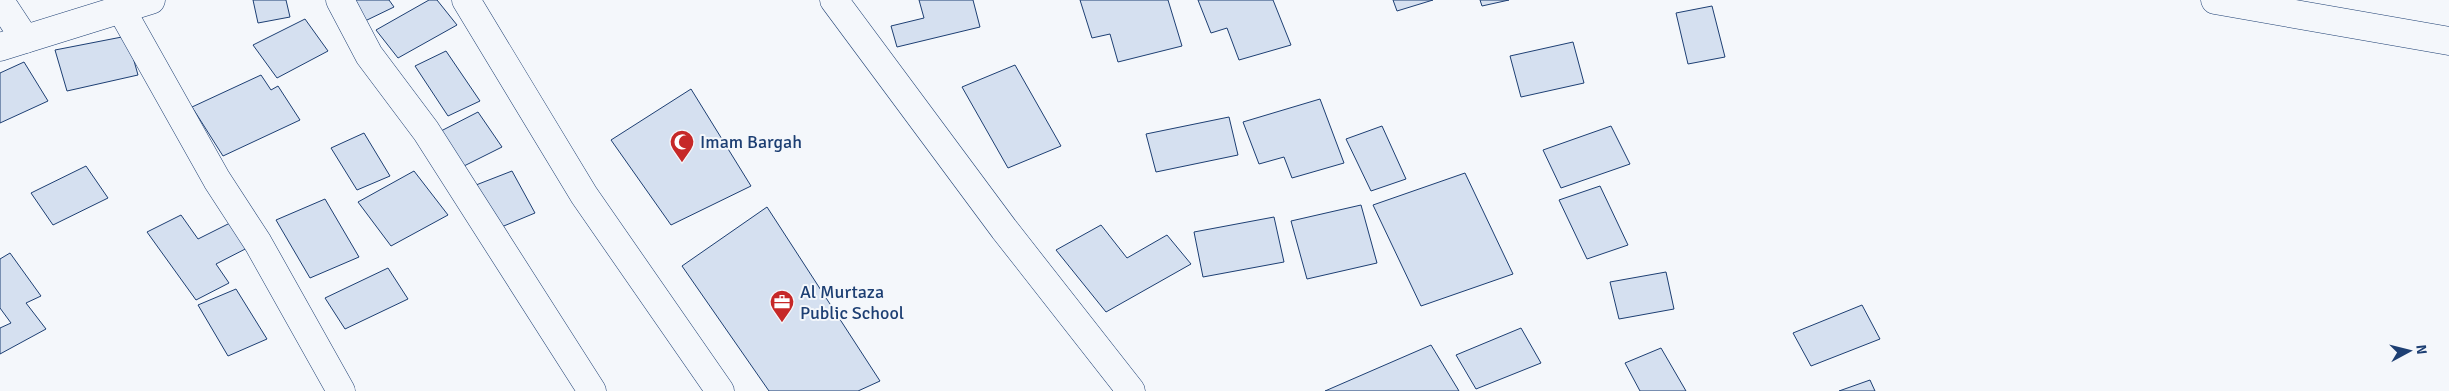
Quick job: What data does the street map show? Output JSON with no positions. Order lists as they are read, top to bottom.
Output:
{
  "places": {
    "mosque": ["Imam Bargah"],
    "office": ["Al Murtaza Public School"]
  },
  "north": "right"
}
